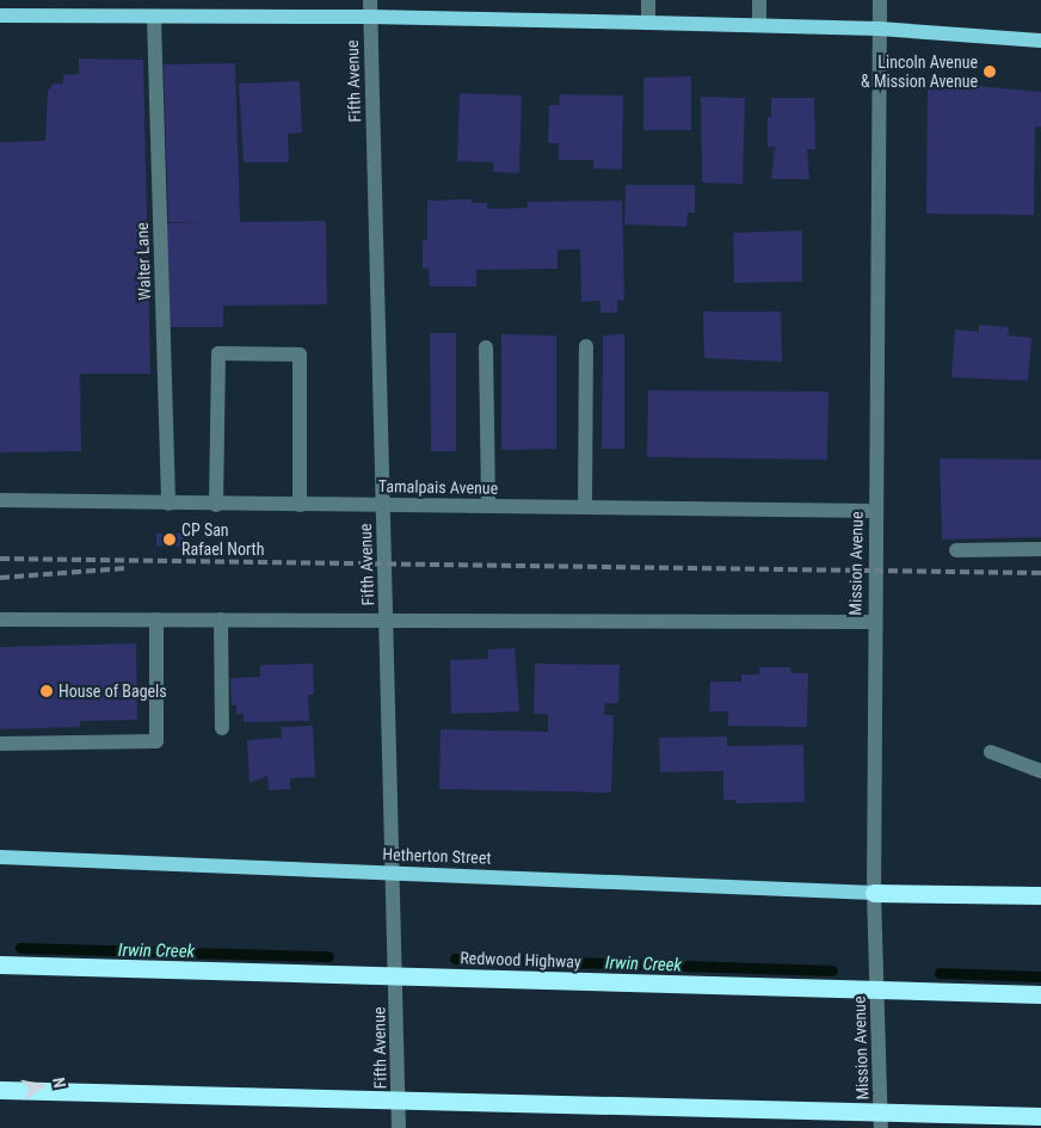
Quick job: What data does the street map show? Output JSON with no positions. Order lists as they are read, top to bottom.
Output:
{
  "streets": {
    "highway": ["Redwood Highway"],
    "main road": ["Hetherton Street"],
    "street": [
      "Fifth Avenue",
      "Walter Lane",
      "Tamalpais Avenue",
      "Mission Avenue"
    ]
  },
  "crossings": [
    ["Fifth Avenue", "Tamalpais Avenue"],
    ["Fifth Avenue", "Hetherton Street"],
    ["Walter Lane", "Tamalpais Avenue"],
    ["Tamalpais Avenue", "Mission Avenue"],
    ["Mission Avenue", "Hetherton Street"]
  ],
  "water": ["Irwin Creek"],
  "places": ["Lincoln Avenue & Mission Avenue", "CP San Rafael North", "House of Bagels"],
  "north": "right"
}
